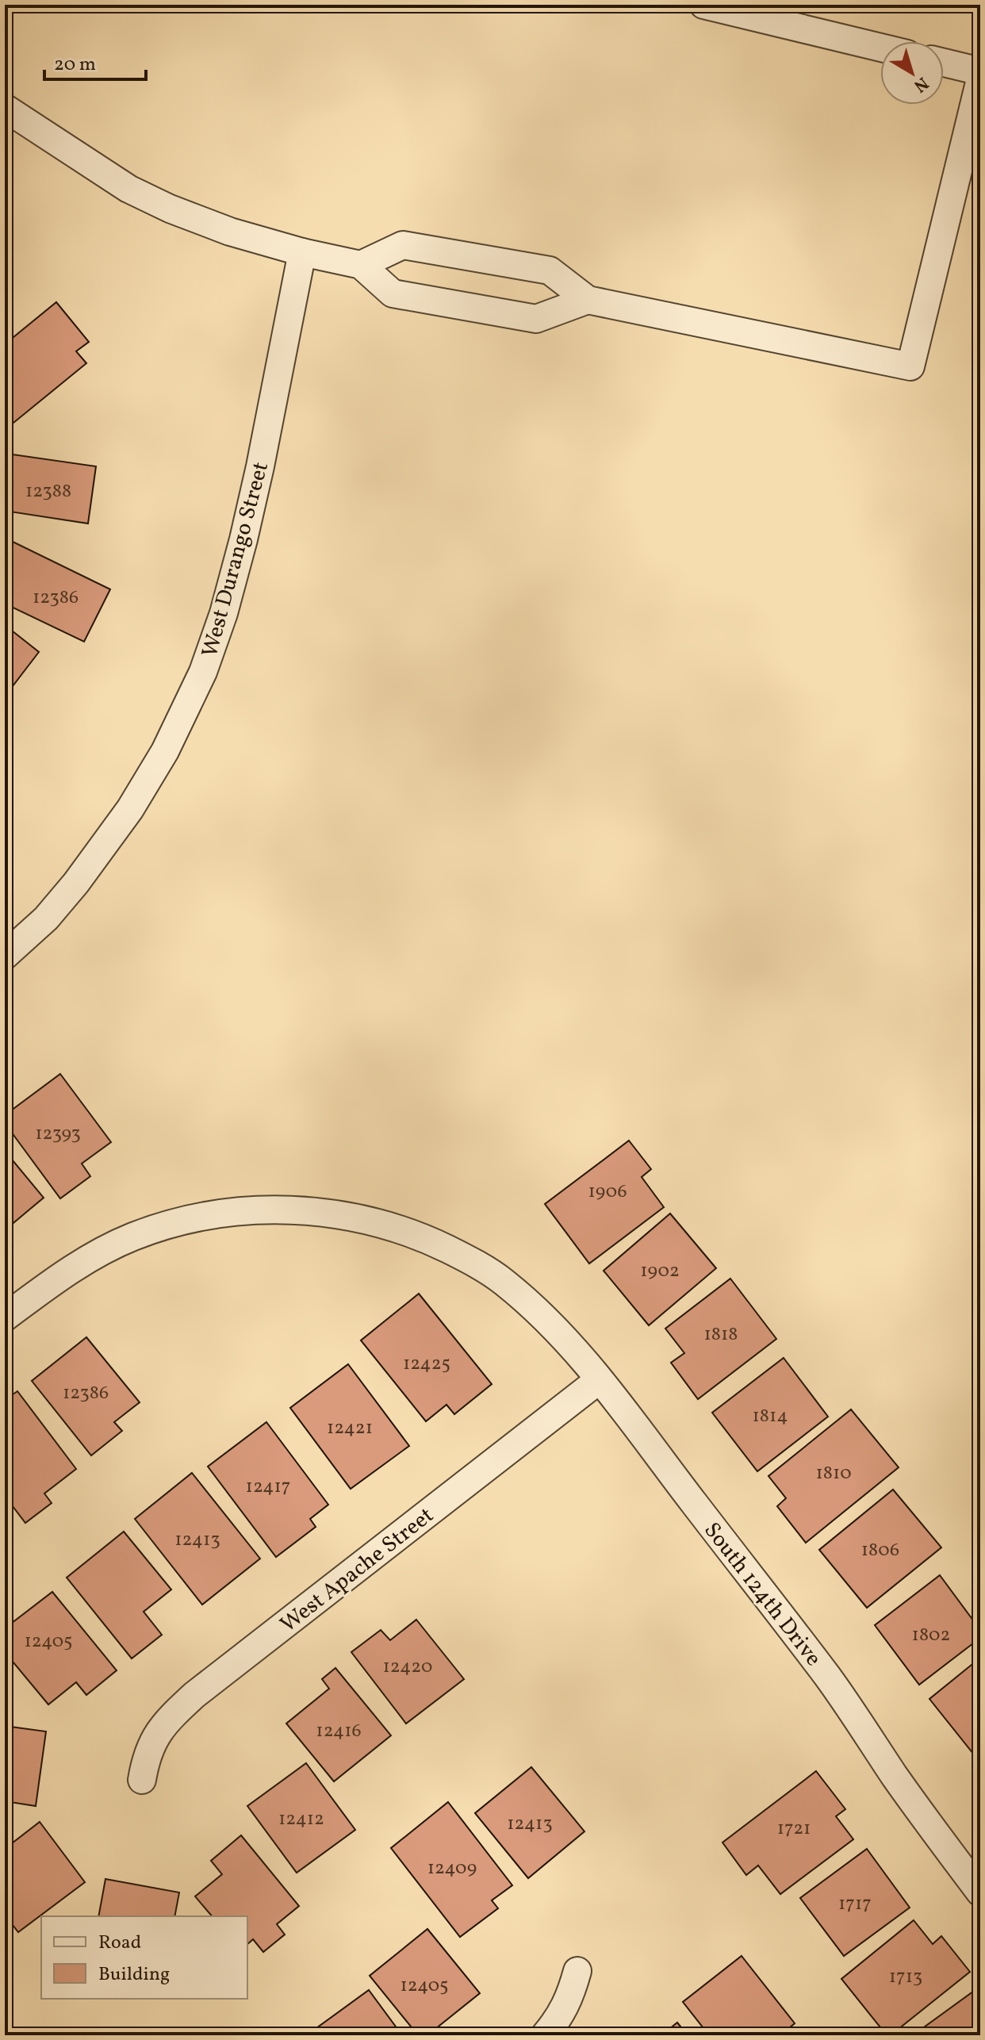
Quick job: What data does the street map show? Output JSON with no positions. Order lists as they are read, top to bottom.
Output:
{
  "streets": {
    "street": ["West Durango Street", "West Apache Street", "South 124th Drive"]
  },
  "crossings": [
    ["West Apache Street", "South 124th Drive"]
  ],
  "house_numbers": [
    "12388",
    "12386",
    "12393",
    "1906",
    "1902",
    "1818",
    "12425",
    "12386",
    "1814",
    "12421",
    "1810",
    "12417",
    "12413",
    "1806",
    "1802",
    "12405",
    "12420",
    "12416",
    "12412",
    "12413",
    "1721",
    "12409",
    "1717",
    "1713",
    "12405"
  ],
  "legend": ["Road", "Building"],
  "scale_bar": "20 m",
  "north": "bottom right"
}
